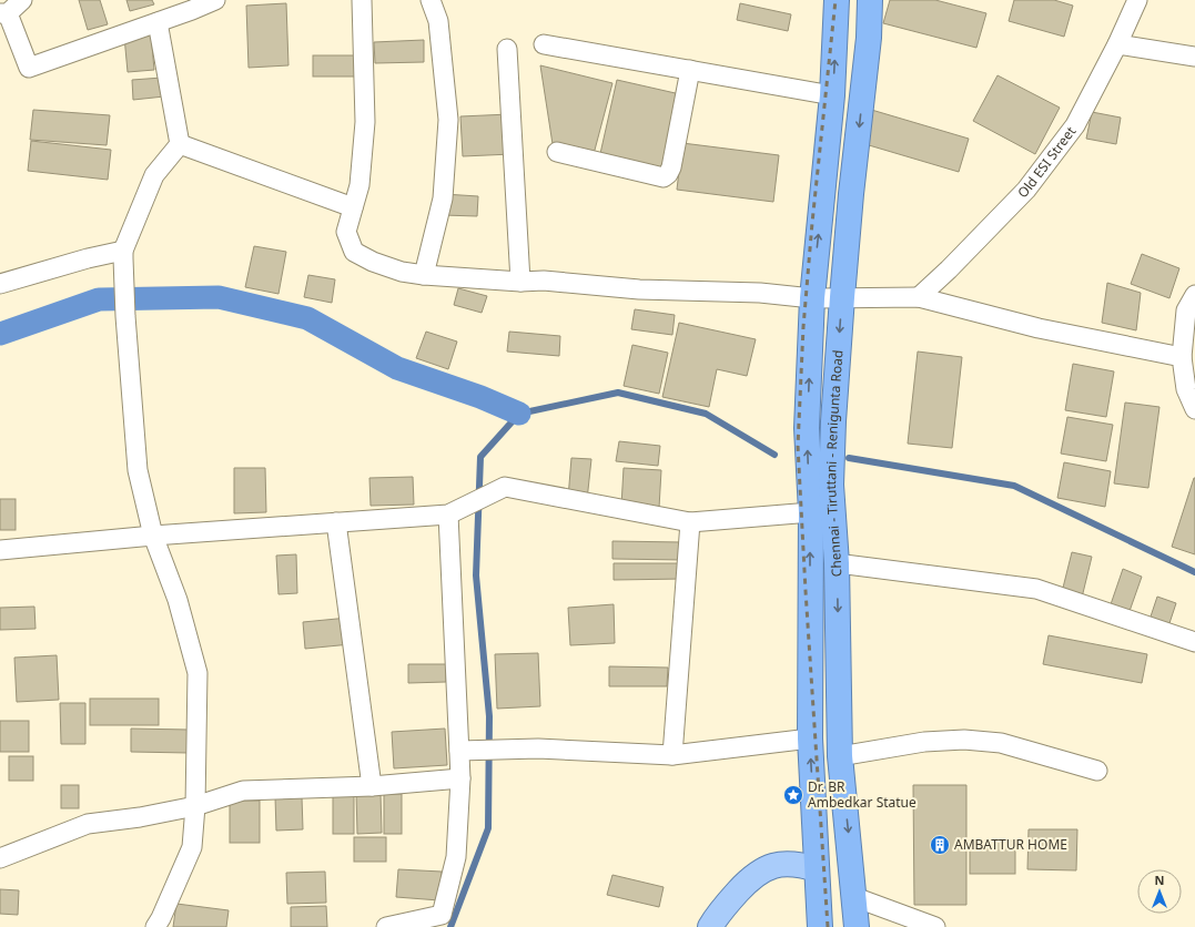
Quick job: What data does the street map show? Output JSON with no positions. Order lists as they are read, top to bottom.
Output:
{
  "streets": {
    "highway": ["Chennai - Tiruttani - Renigunta Road"],
    "street": ["Old ESI Street"]
  },
  "places": {
    "place": ["Dr. BR Ambedkar Statue"],
    "building": ["AMBATTUR HOME"]
  },
  "north": "top"
}
